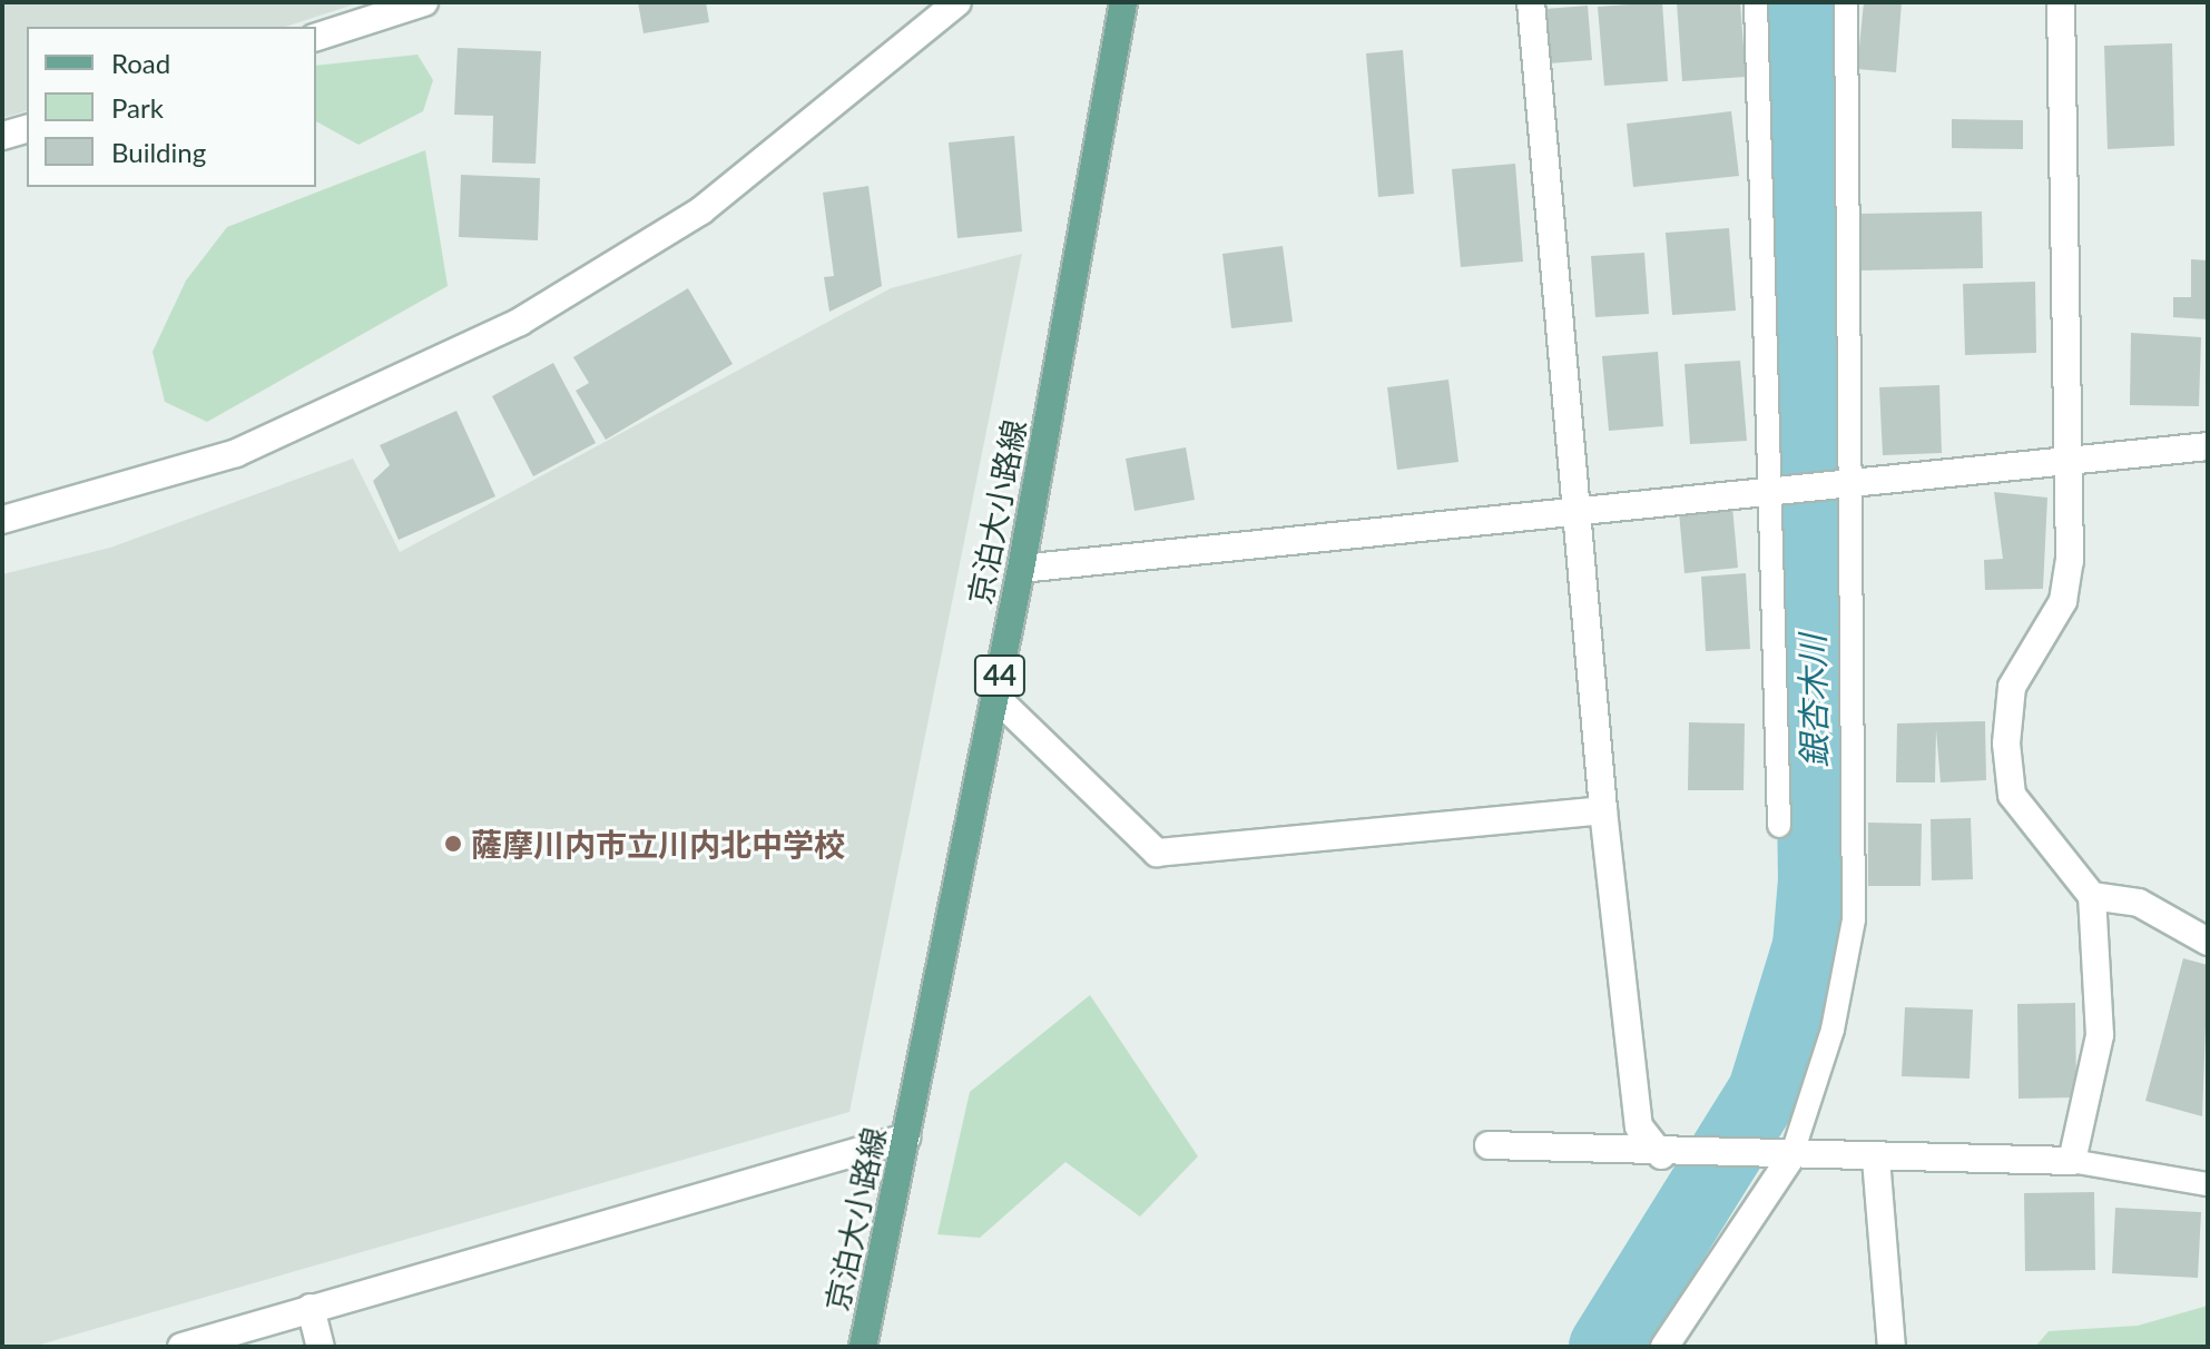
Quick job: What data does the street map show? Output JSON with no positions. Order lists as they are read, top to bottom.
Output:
{
  "streets": {
    "main road": ["京泊大小路線", "44"]
  },
  "water": ["銀杏木川"],
  "places": ["薩摩川内市立川内北中学校"],
  "legend": ["Road", "Park", "Building"]
}
